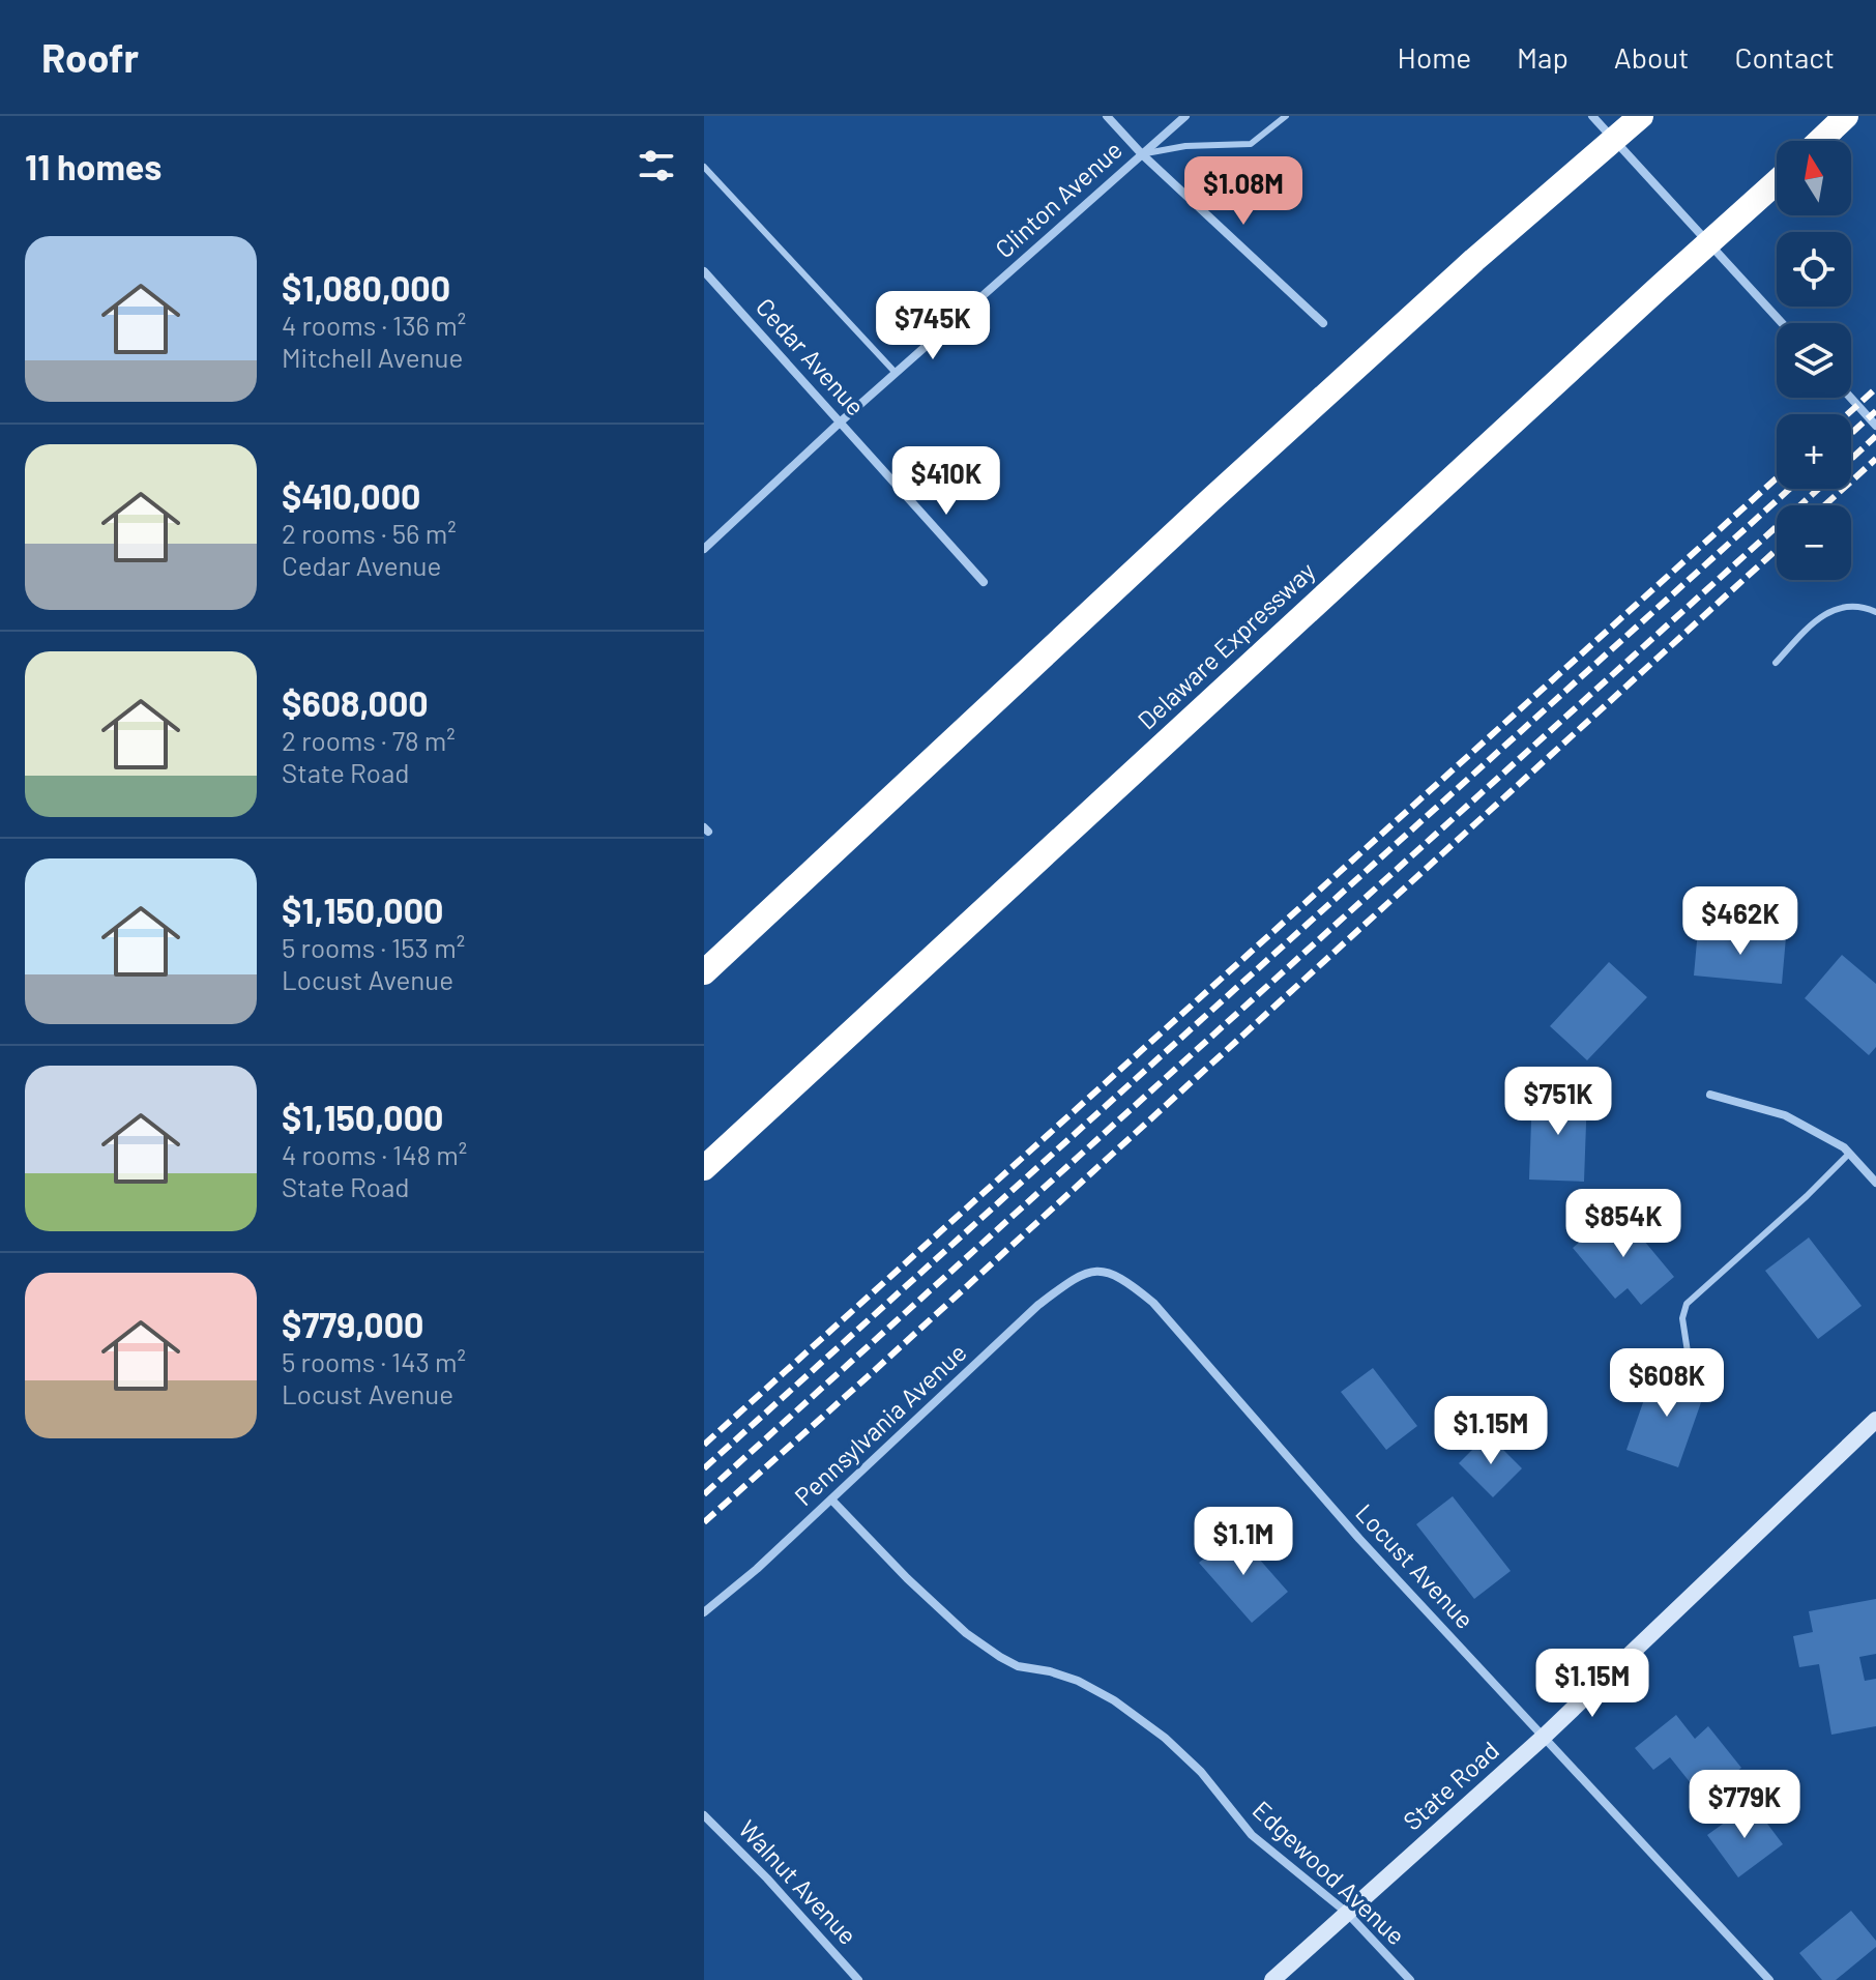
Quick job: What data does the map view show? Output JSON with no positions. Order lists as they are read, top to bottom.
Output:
{
  "streets": {
    "highway": ["Delaware Expressway"],
    "main road": ["State Road"],
    "street": [
      "Clinton Avenue",
      "Cedar Avenue",
      "Pennsylvania Avenue",
      "Locust Avenue",
      "Edgewood Avenue",
      "Walnut Avenue"
    ]
  },
  "crossings": [
    ["Clinton Avenue", "Cedar Avenue"],
    ["Pennsylvania Avenue", "Locust Avenue"],
    ["Pennsylvania Avenue", "Edgewood Avenue"],
    ["Locust Avenue", "State Road"],
    ["State Road", "Edgewood Avenue"]
  ],
  "north": "top",
  "page": {
    "header": "Roofr",
    "nav": [
      "Home",
      "Map",
      "About",
      "Contact"
    ],
    "heading": "11 homes",
    "map_buttons": ["+", "−"],
    "price": [
      "$1.08M",
      "$745K",
      "$410K",
      "$462K",
      "$751K",
      "$854K",
      "$608K",
      "$1.15M",
      "$1.1M",
      "$1.15M",
      "$779K"
    ],
    "list": [
      {
        "name": "$1,080,000",
        "note": "4 rooms · 136 m² · Mitchell Avenue"
      },
      {
        "name": "$410,000",
        "note": "2 rooms · 56 m² · Cedar Avenue"
      },
      {
        "name": "$608,000",
        "note": "2 rooms · 78 m² · State Road"
      },
      {
        "name": "$1,150,000",
        "note": "5 rooms · 153 m² · Locust Avenue"
      },
      {
        "name": "$1,150,000",
        "note": "4 rooms · 148 m² · State Road"
      },
      {
        "name": "$779,000",
        "note": "5 rooms · 143 m² · Locust Avenue"
      }
    ]
  }
}
